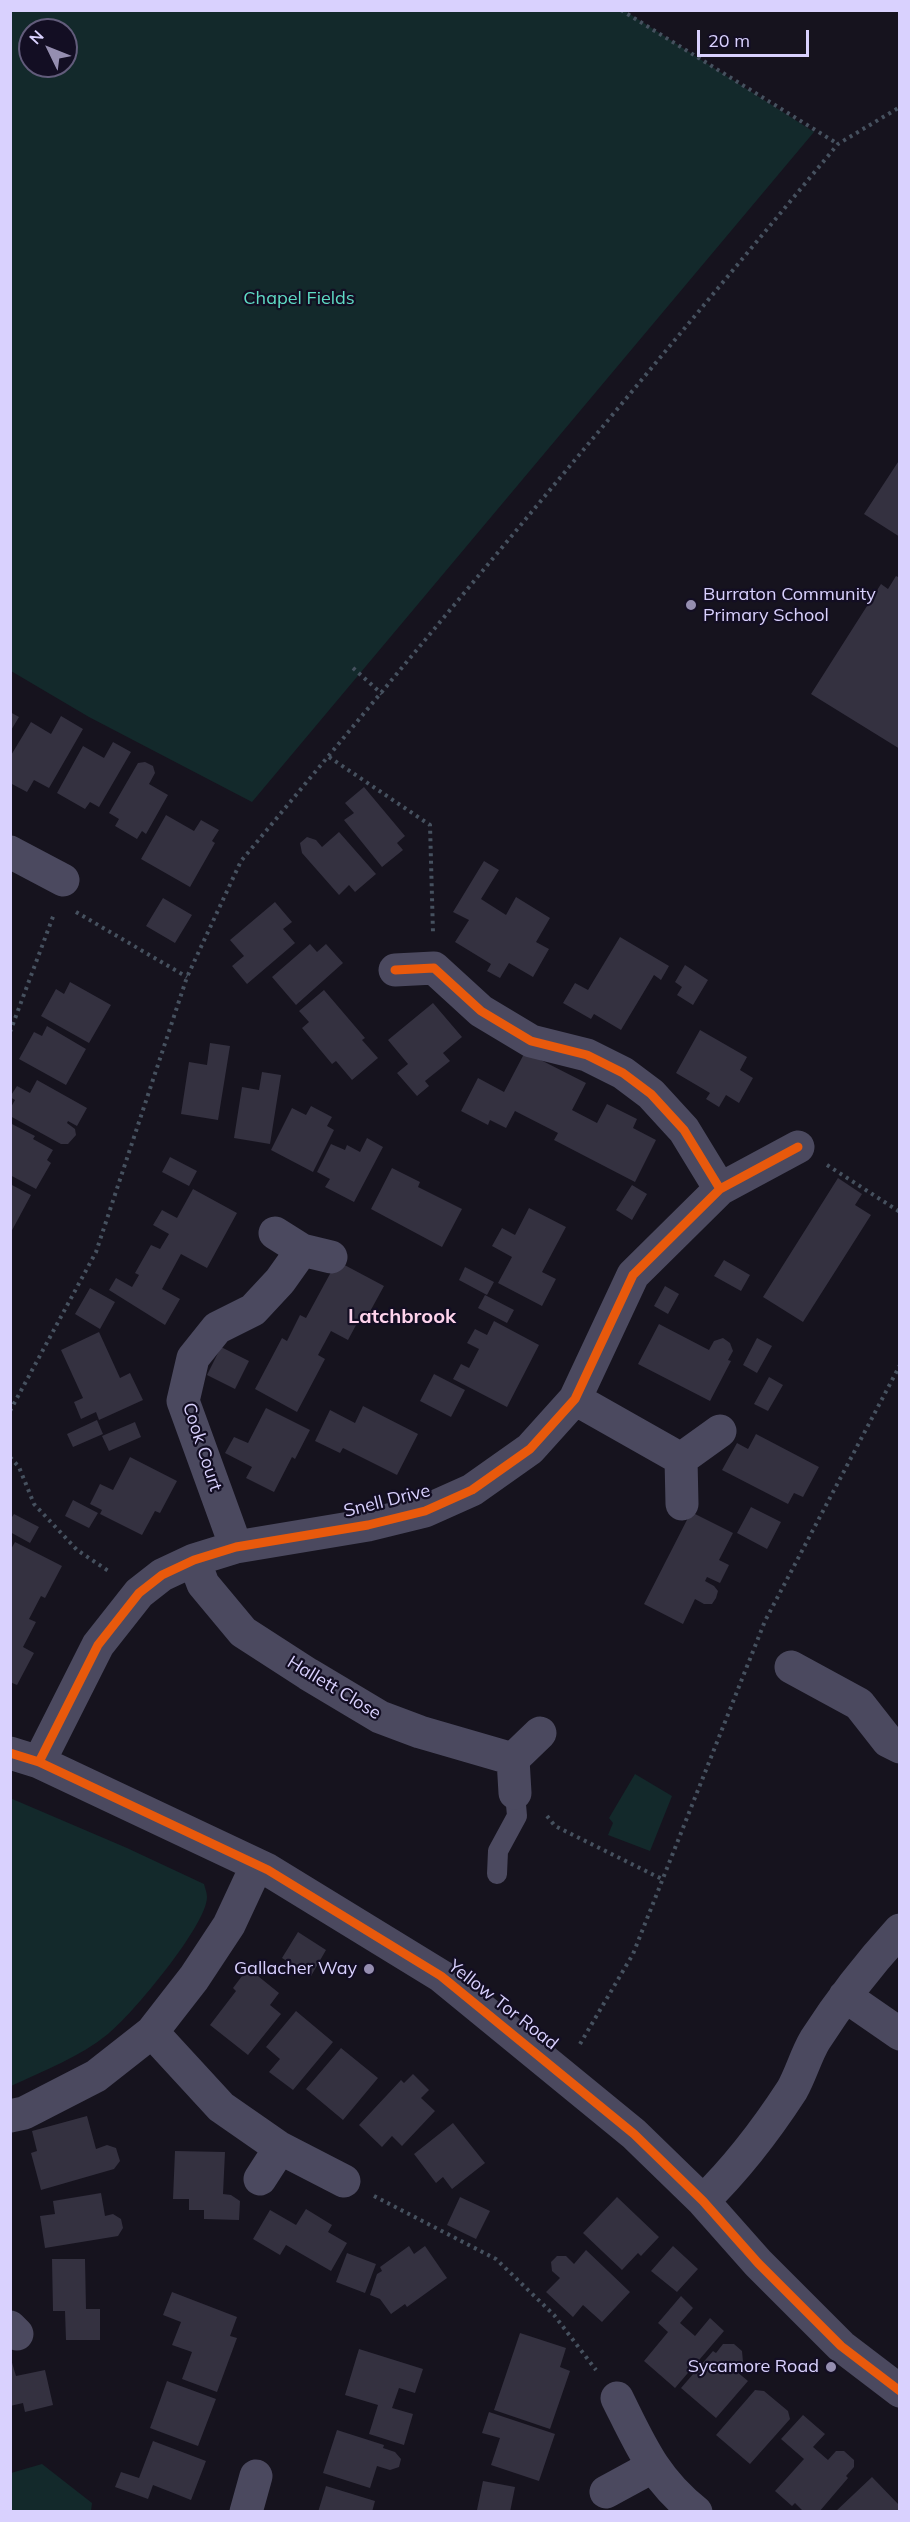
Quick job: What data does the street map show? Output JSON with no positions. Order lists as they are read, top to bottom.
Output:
{
  "streets": {
    "street": [
      "Cook Court",
      "Snell Drive",
      "Hallett Close",
      "Yellow Tor Road"
    ]
  },
  "crossings": [
    ["Cook Court", "Snell Drive"],
    ["Snell Drive", "Hallett Close"],
    ["Snell Drive", "Yellow Tor Road"]
  ],
  "districts": ["Latchbrook"],
  "parks": ["Chapel Fields"],
  "places": ["Burraton Community Primary School", "Gallacher Way", "Sycamore Road"],
  "scale_bar": "20 m",
  "north": "top left"
}
